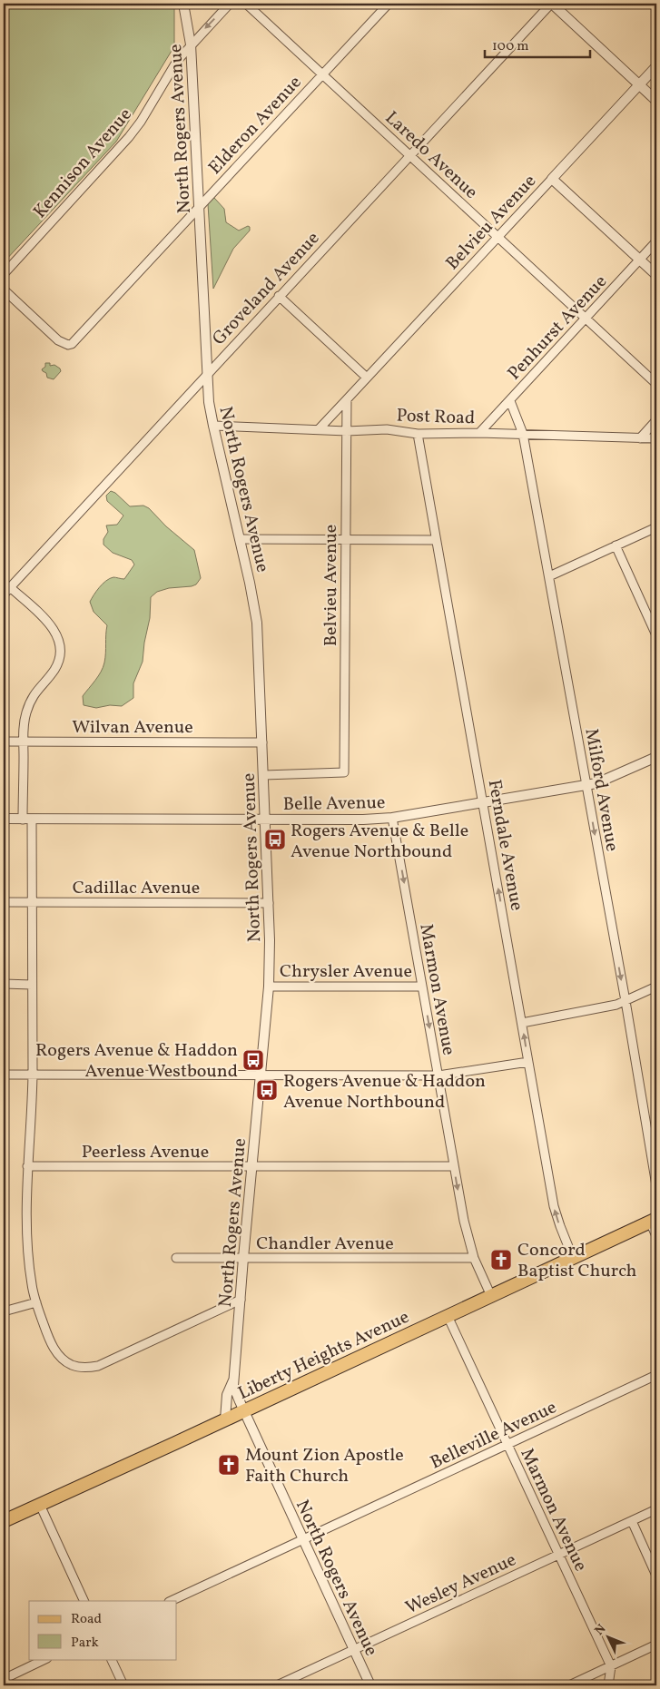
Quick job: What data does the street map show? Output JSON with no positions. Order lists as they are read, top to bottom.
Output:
{
  "streets": {
    "main road": ["Liberty Heights Avenue"],
    "street": [
      "Elderon Avenue",
      "North Rogers Avenue",
      "Laredo Avenue",
      "Kennison Avenue",
      "Belvieu Avenue",
      "Groveland Avenue",
      "Penhurst Avenue",
      "Post Road",
      "Wilvan Avenue",
      "Milford Avenue",
      "Belle Avenue",
      "Ferndale Avenue",
      "Cadillac Avenue",
      "Chrysler Avenue",
      "Marmon Avenue",
      "Peerless Avenue",
      "Chandler Avenue",
      "Belleville Avenue",
      "Wesley Avenue"
    ]
  },
  "crossings": [
    ["Elderon Avenue", "North Rogers Avenue"],
    ["Elderon Avenue", "Laredo Avenue"],
    ["North Rogers Avenue", "Kennison Avenue"],
    ["North Rogers Avenue", "Belvieu Avenue"],
    ["North Rogers Avenue", "Groveland Avenue"],
    ["North Rogers Avenue", "Post Road"],
    ["North Rogers Avenue", "Wilvan Avenue"],
    ["North Rogers Avenue", "Belle Avenue"],
    ["North Rogers Avenue", "Cadillac Avenue"],
    ["North Rogers Avenue", "Chrysler Avenue"],
    ["North Rogers Avenue", "Peerless Avenue"],
    ["North Rogers Avenue", "Chandler Avenue"],
    ["North Rogers Avenue", "Liberty Heights Avenue"],
    ["North Rogers Avenue", "Belleville Avenue"],
    ["North Rogers Avenue", "Wesley Avenue"],
    ["Laredo Avenue", "Belvieu Avenue"],
    ["Laredo Avenue", "Groveland Avenue"],
    ["Laredo Avenue", "Penhurst Avenue"],
    ["Belvieu Avenue", "Post Road"],
    ["Penhurst Avenue", "Post Road"],
    ["Penhurst Avenue", "Milford Avenue"],
    ["Post Road", "Milford Avenue"],
    ["Post Road", "Ferndale Avenue"],
    ["Milford Avenue", "Belle Avenue"],
    ["Belle Avenue", "Ferndale Avenue"],
    ["Belle Avenue", "Marmon Avenue"],
    ["Ferndale Avenue", "Liberty Heights Avenue"],
    ["Chrysler Avenue", "Marmon Avenue"],
    ["Marmon Avenue", "Peerless Avenue"],
    ["Marmon Avenue", "Chandler Avenue"],
    ["Marmon Avenue", "Liberty Heights Avenue"],
    ["Marmon Avenue", "Belleville Avenue"],
    ["Marmon Avenue", "Wesley Avenue"]
  ],
  "one_way": ["Ferndale Avenue", "Marmon Avenue"],
  "places": {
    "bus stop": ["Rogers Avenue & Belle Avenue Northbound", "Rogers Avenue & Haddon Avenue Westbound", "Rogers Avenue & Haddon Avenue Northbound"],
    "church": ["Concord Baptist Church", "Mount Zion Apostle Faith Church"]
  },
  "legend": ["Road", "Park"],
  "scale_bar": "100 m",
  "north": "top left"
}
